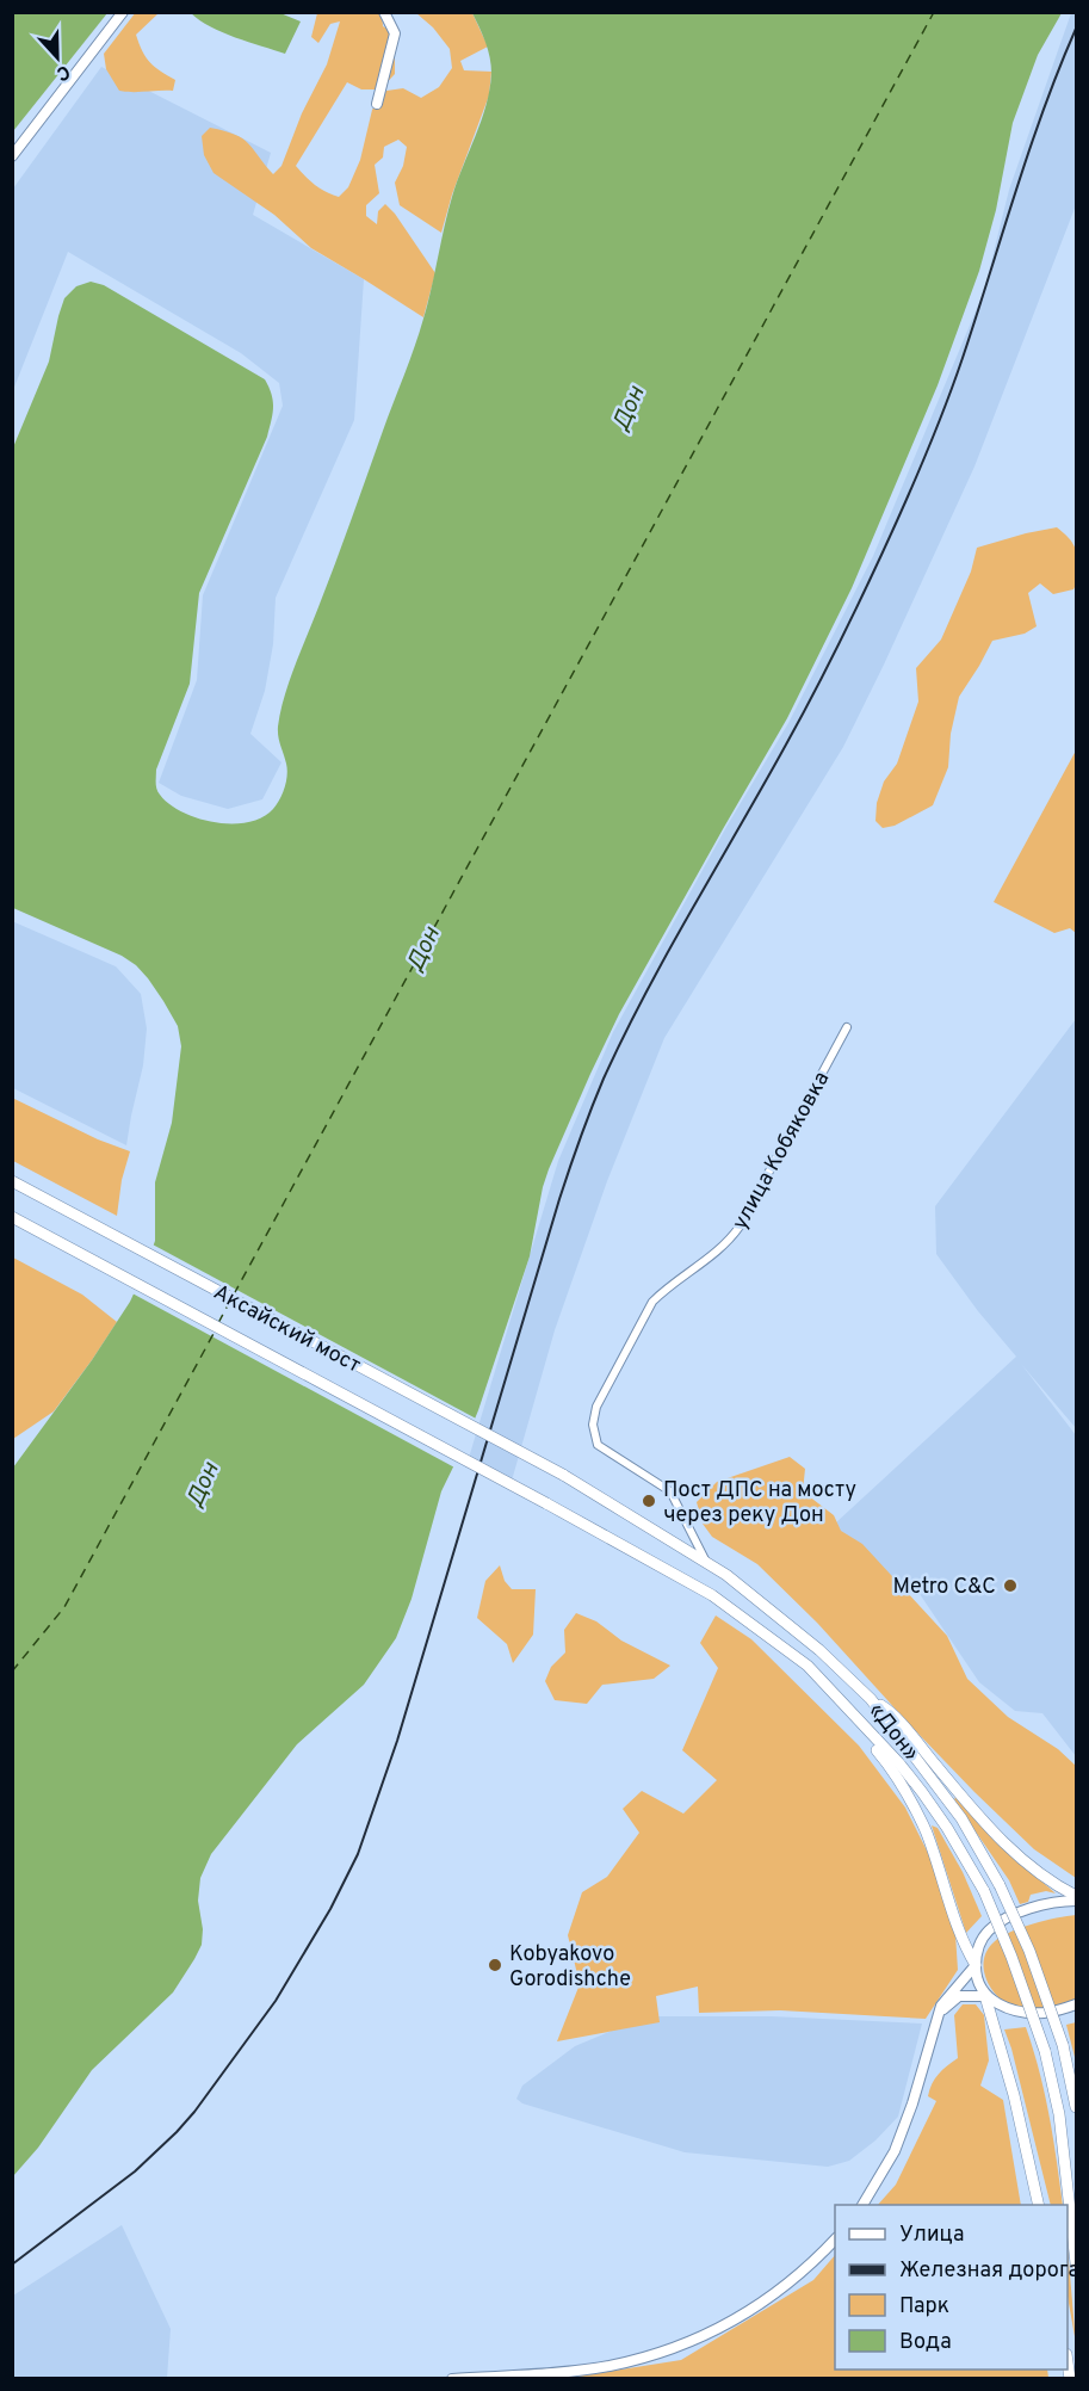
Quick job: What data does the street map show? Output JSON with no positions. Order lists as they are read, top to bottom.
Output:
{
  "streets": {
    "main road": ["Аксайский мост", "«Дон»"],
    "street": ["улица Кобяковка"]
  },
  "crossings": [
    ["улица Кобяковка", "«Дон»"],
    ["Аксайский мост", "«Дон»"]
  ],
  "water": ["Дон"],
  "places": ["Пост ДПС на мосту через реку Дон", "Metro C&C", "Kobyakovo Gorodishche"],
  "legend": [
    "Улица",
    "Железная дорога",
    "Парк",
    "Вода"
  ],
  "north": "bottom"
}
